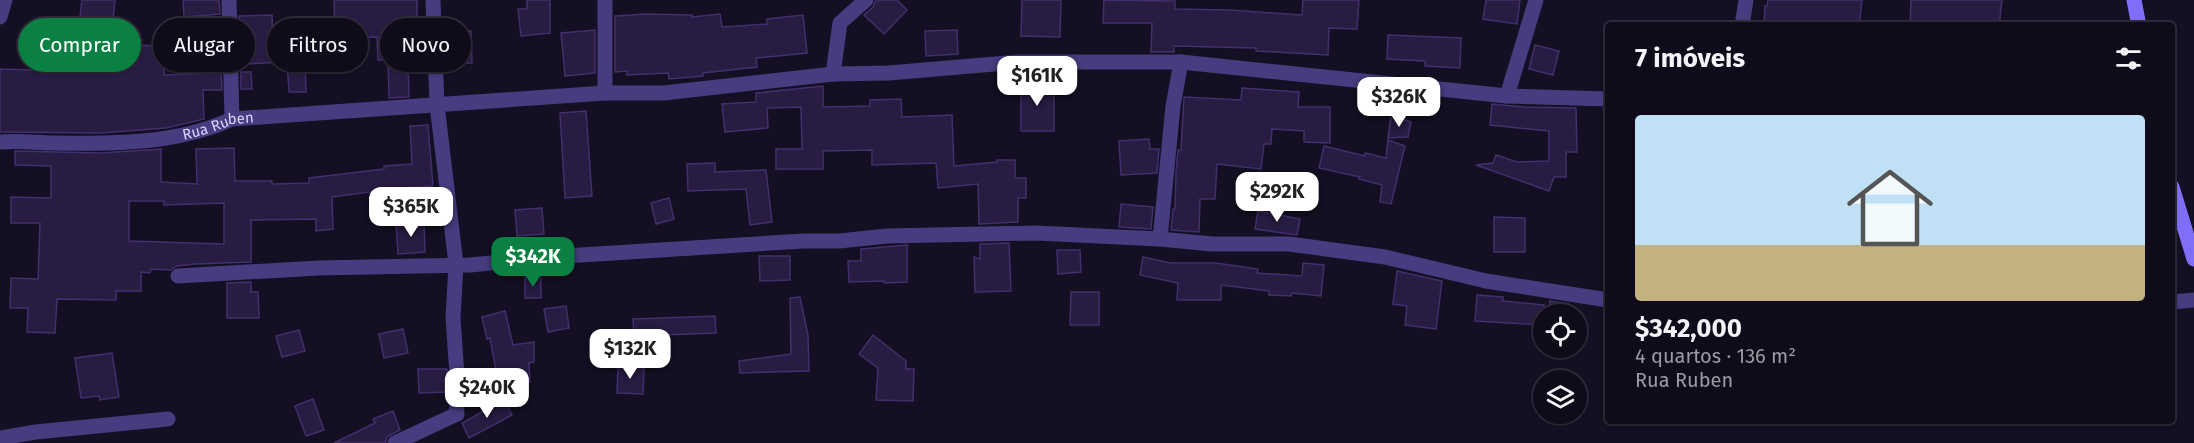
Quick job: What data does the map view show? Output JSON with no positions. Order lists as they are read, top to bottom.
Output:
{
  "streets": {
    "street": ["Rua Ruben"]
  },
  "page": {
    "chip": [
      "Comprar",
      "Alugar",
      "Filtros",
      "Novo"
    ],
    "heading": "7 imóveis",
    "price": [
      "$161K",
      "$326K",
      "$292K",
      "$365K",
      "$342K",
      "$132K",
      "$240K"
    ],
    "list": [
      {
        "name": "$342,000",
        "note": "4 quartos · 136 m² · Rua Ruben"
      }
    ]
  }
}
